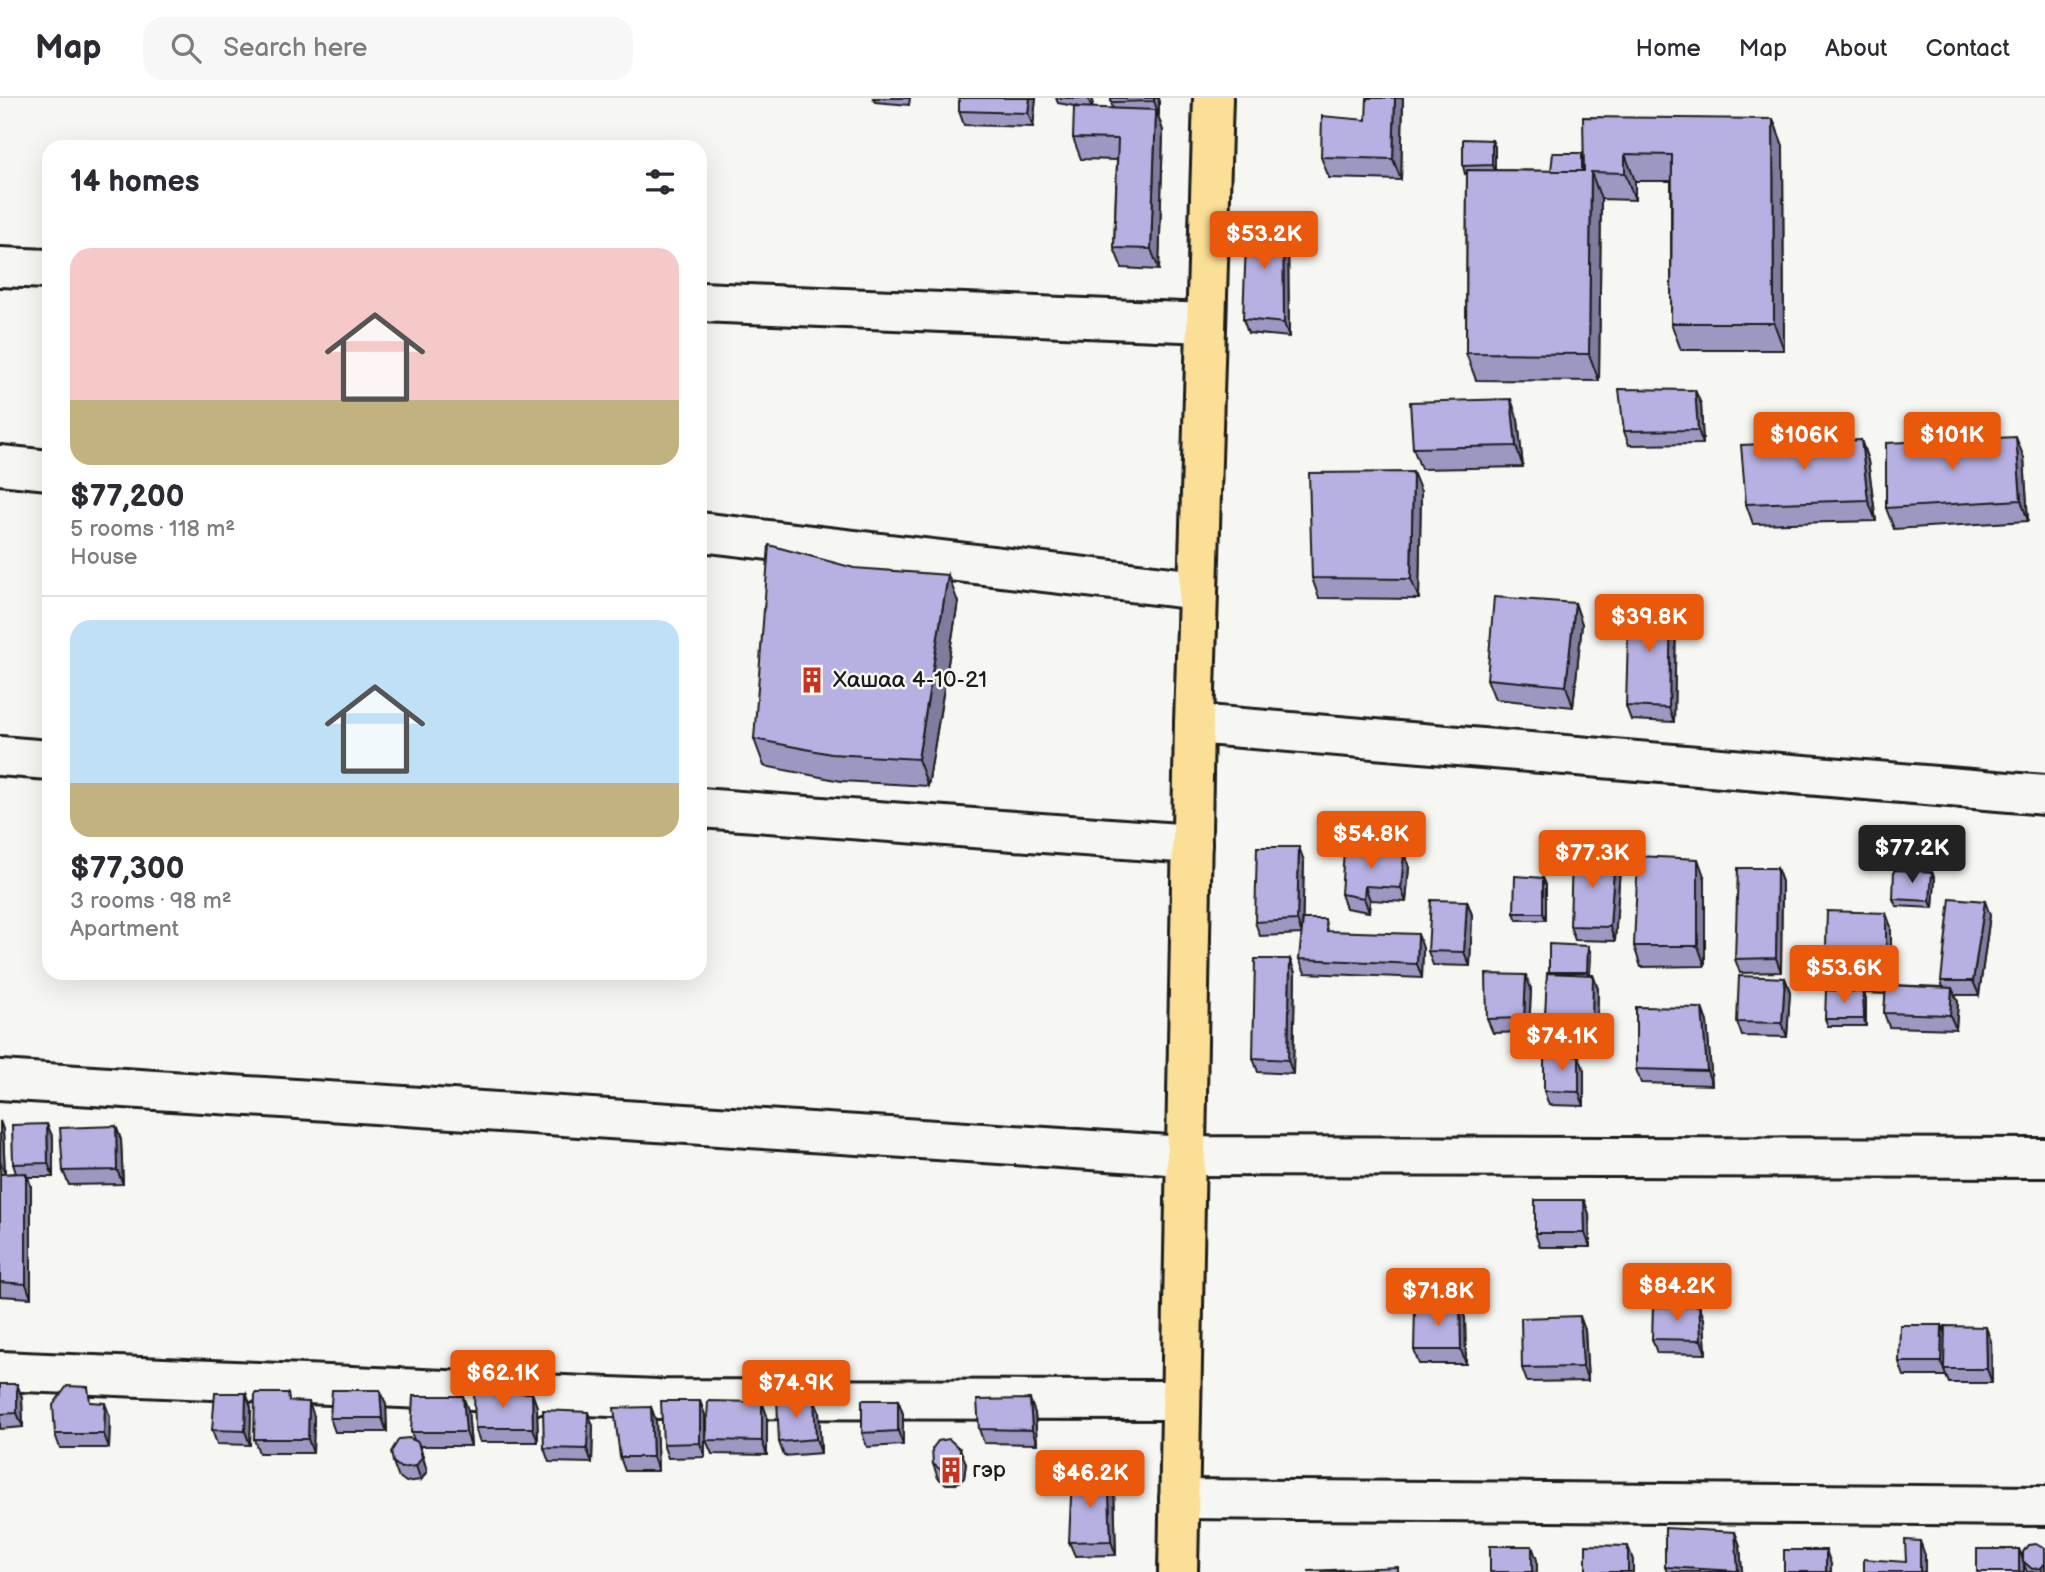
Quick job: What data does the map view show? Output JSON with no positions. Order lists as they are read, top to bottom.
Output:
{
  "places": {
    "building": ["Хашаа 4-10-21", "гэр"]
  },
  "page": {
    "header": "Map",
    "search": "Search here",
    "nav": [
      "Home",
      "Map",
      "About",
      "Contact"
    ],
    "heading": "14 homes",
    "price": [
      "$53.2K",
      "$106K",
      "$101K",
      "$39.8K",
      "$54.8K",
      "$77.2K",
      "$77.3K",
      "$53.6K",
      "$74.1K",
      "$84.2K",
      "$71.8K",
      "$62.1K",
      "$74.9K",
      "$46.2K"
    ],
    "list": [
      {
        "name": "$77,200",
        "note": "5 rooms · 118 m² · House"
      },
      {
        "name": "$77,300",
        "note": "3 rooms · 98 m² · Apartment"
      }
    ]
  }
}
